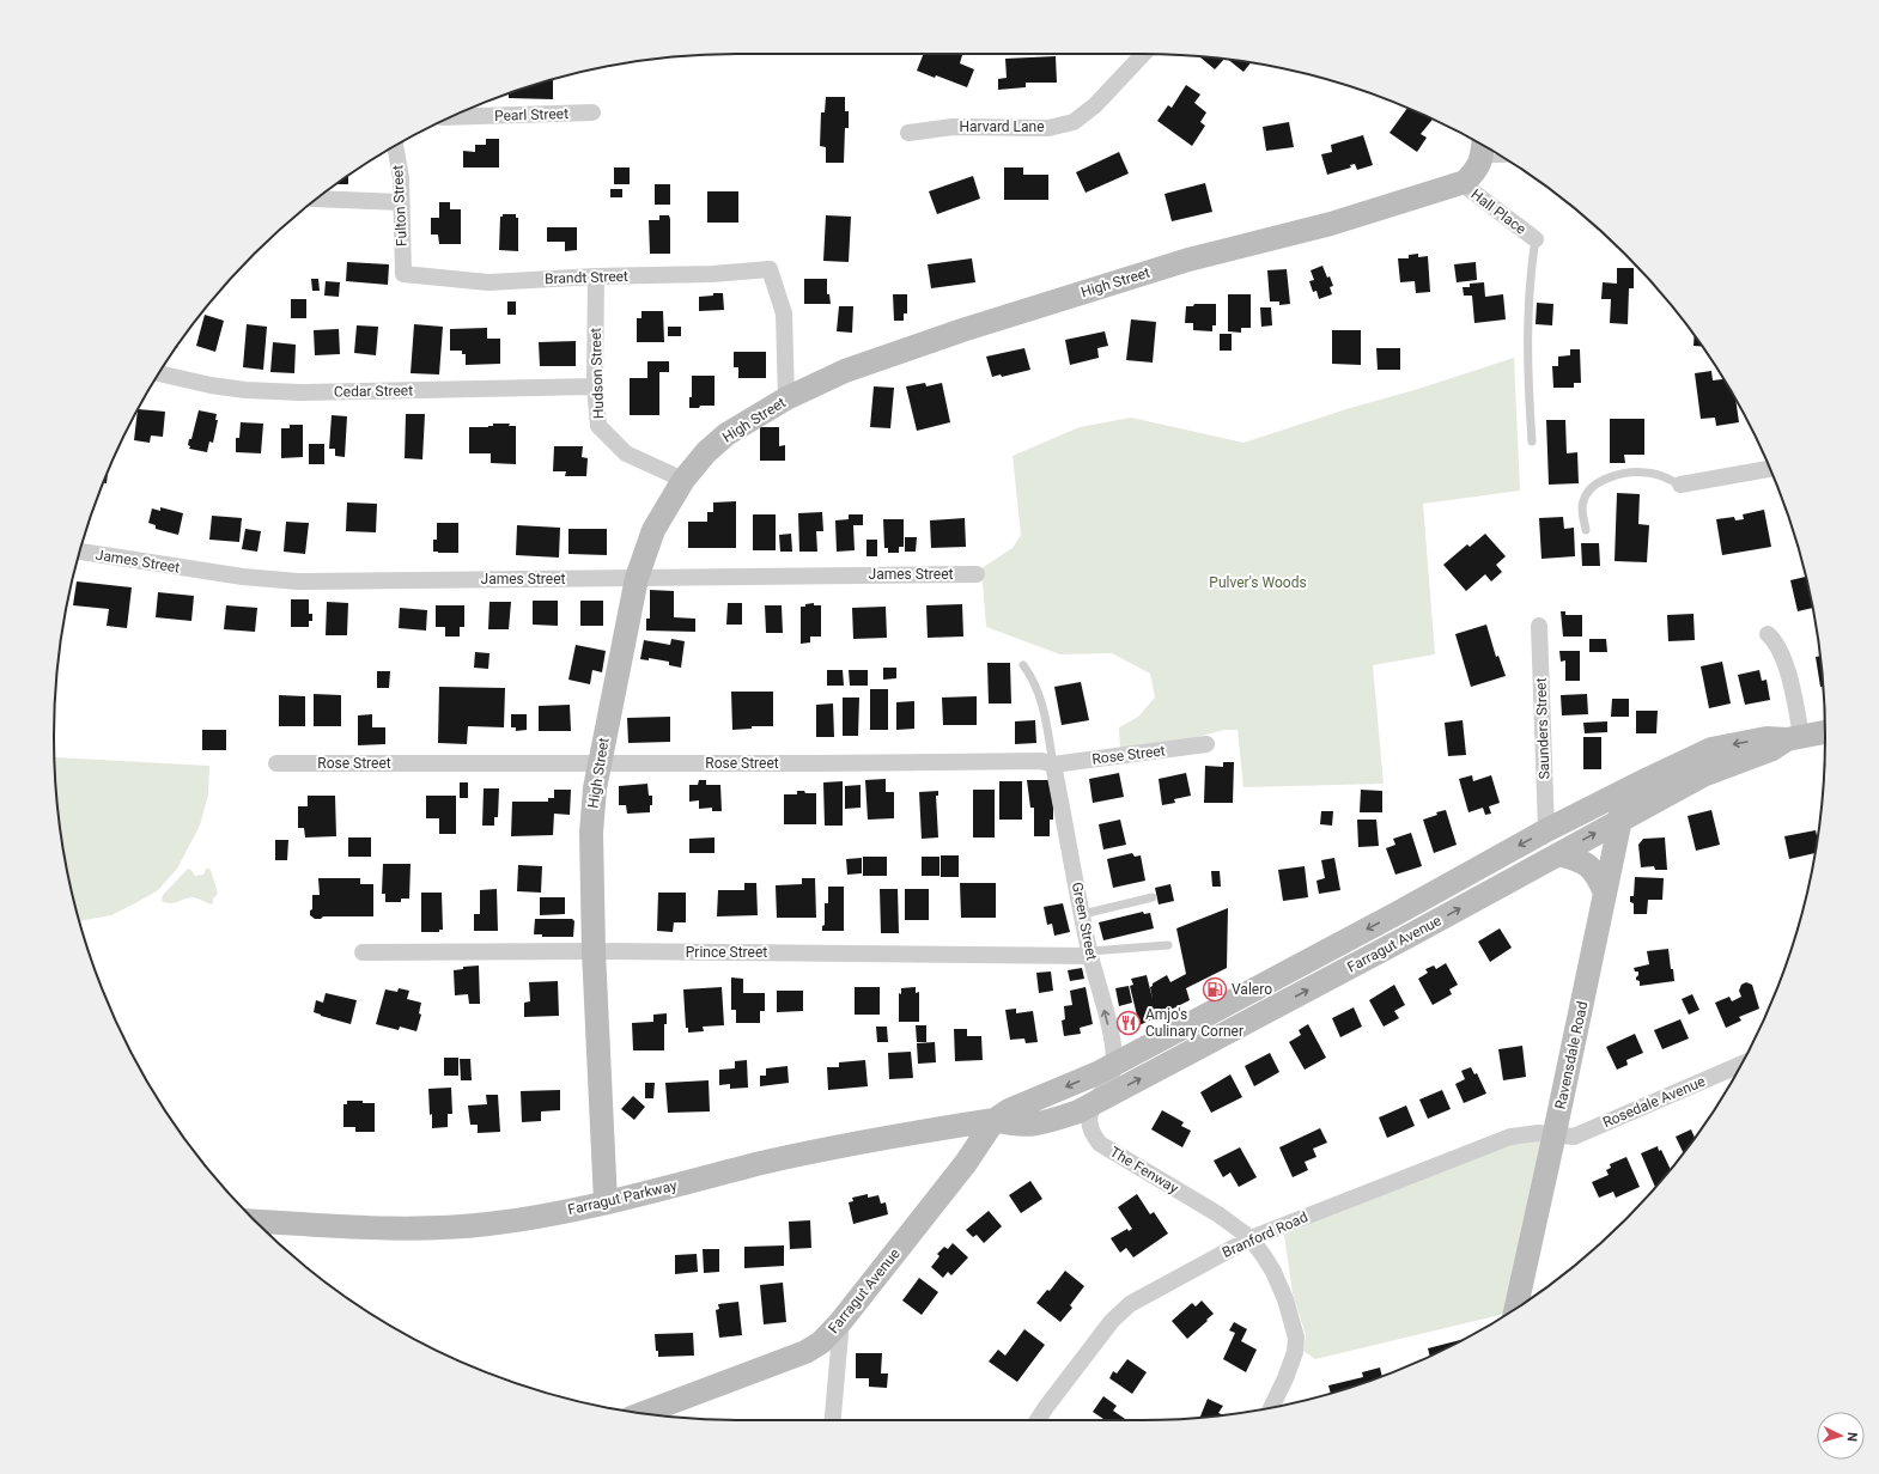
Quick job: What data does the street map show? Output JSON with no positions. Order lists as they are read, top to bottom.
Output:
{
  "streets": {
    "main road": [
      "High Street",
      "Farragut Avenue",
      "Ravensdale Road",
      "Farragut Parkway"
    ],
    "street": [
      "Pearl Street",
      "Harvard Lane",
      "Fulton Street",
      "Hall Place",
      "Brandt Street",
      "Hudson Street",
      "Cedar Street",
      "James Street",
      "Saunders Street",
      "Rose Street",
      "Green Street",
      "Prince Street",
      "Rosedale Avenue",
      "The Fenway",
      "Branford Road"
    ]
  },
  "crossings": [
    ["Fulton Street", "Brandt Street"],
    ["Hall Place", "High Street"],
    ["Brandt Street", "High Street"],
    ["Brandt Street", "Hudson Street"],
    ["High Street", "Hudson Street"],
    ["High Street", "James Street"],
    ["High Street", "Rose Street"],
    ["High Street", "Prince Street"],
    ["High Street", "Farragut Parkway"],
    ["Hudson Street", "Cedar Street"],
    ["Saunders Street", "Farragut Avenue"],
    ["Rose Street", "Green Street"],
    ["Green Street", "Farragut Avenue"],
    ["Green Street", "Prince Street"],
    ["Green Street", "The Fenway"],
    ["Farragut Avenue", "Ravensdale Road"],
    ["Farragut Avenue", "The Fenway"],
    ["Farragut Avenue", "Farragut Parkway"],
    ["Ravensdale Road", "Rosedale Avenue"],
    ["Ravensdale Road", "Branford Road"],
    ["Rosedale Avenue", "Branford Road"],
    ["The Fenway", "Branford Road"]
  ],
  "one_way": ["Green Street"],
  "parks": ["Pulver's Woods"],
  "places": {
    "fuel station": ["Valero"],
    "restaurant": ["Amjo's Culinary Corner"]
  },
  "north": "right"
}
